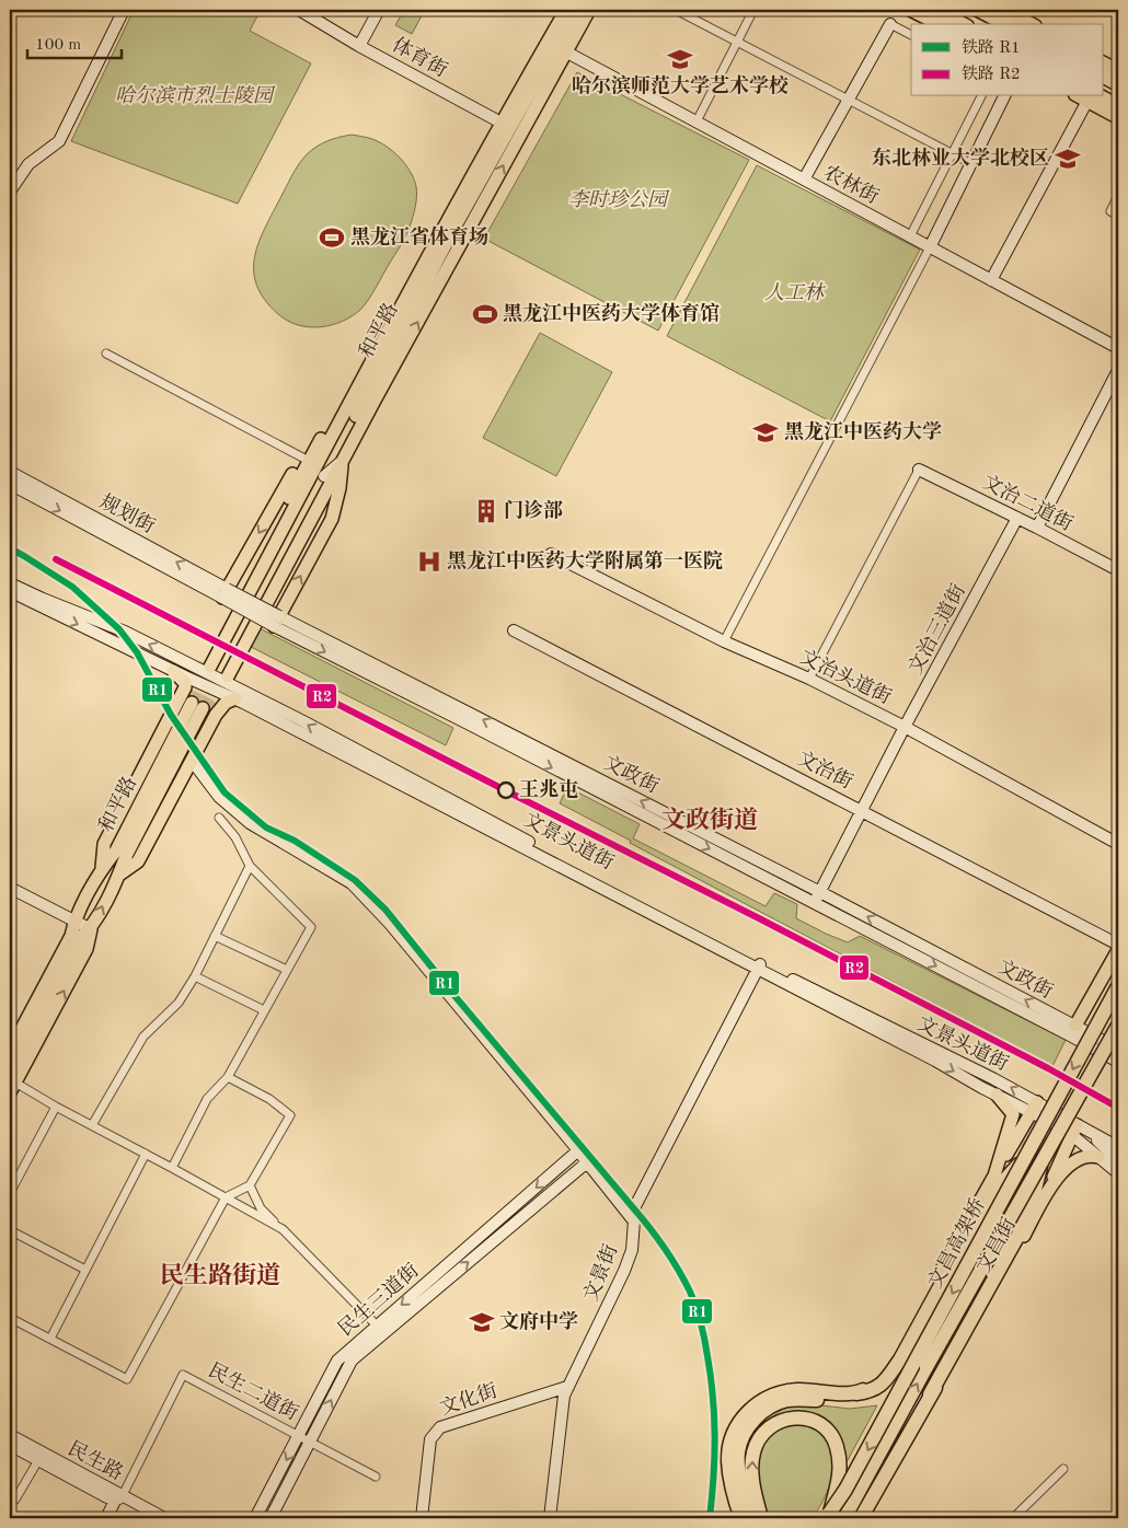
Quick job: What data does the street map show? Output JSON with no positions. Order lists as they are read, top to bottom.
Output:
{
  "streets": {
    "highway": ["文昌高架桥", "文昌街"],
    "main road": [
      "体育街",
      "农林街",
      "和平路",
      "文治二道街",
      "规划街",
      "文治三道街",
      "文治头道街",
      "文治街",
      "文政街",
      "文景头道街",
      "文景街",
      "民生三道街",
      "民生二道街",
      "文化街",
      "民生路"
    ]
  },
  "crossings": [
    ["文治二道街", "文治三道街"],
    ["规划街", "文政街"],
    ["文治三道街", "文治头道街"],
    ["文治三道街", "文治街"],
    ["文治三道街", "文政街"],
    ["文景头道街", "文昌街"],
    ["文景头道街", "文景街"],
    ["文景街", "文化街"],
    ["民生三道街", "民生二道街"],
    ["民生二道街", "民生路"]
  ],
  "districts": ["文政街道", "民生路街道"],
  "parks": ["哈尔滨市烈士陵园", "李时珍公园", "人工林"],
  "places": {
    "school or university": [
      "哈尔滨师范大学艺术学校",
      "东北林业大学北校区",
      "黑龙江中医药大学",
      "文府中学"
    ],
    "sports": ["黑龙江省体育场", "黑龙江中医药大学体育馆"],
    "building": ["门诊部"],
    "hospital": ["黑龙江中医药大学附属第一医院"],
    "other": ["王兆屯"]
  },
  "lines": ["rail line R1", "rail line R2"],
  "legend": ["铁路 R1", "铁路 R2"],
  "scale_bar": "100 m"
}
